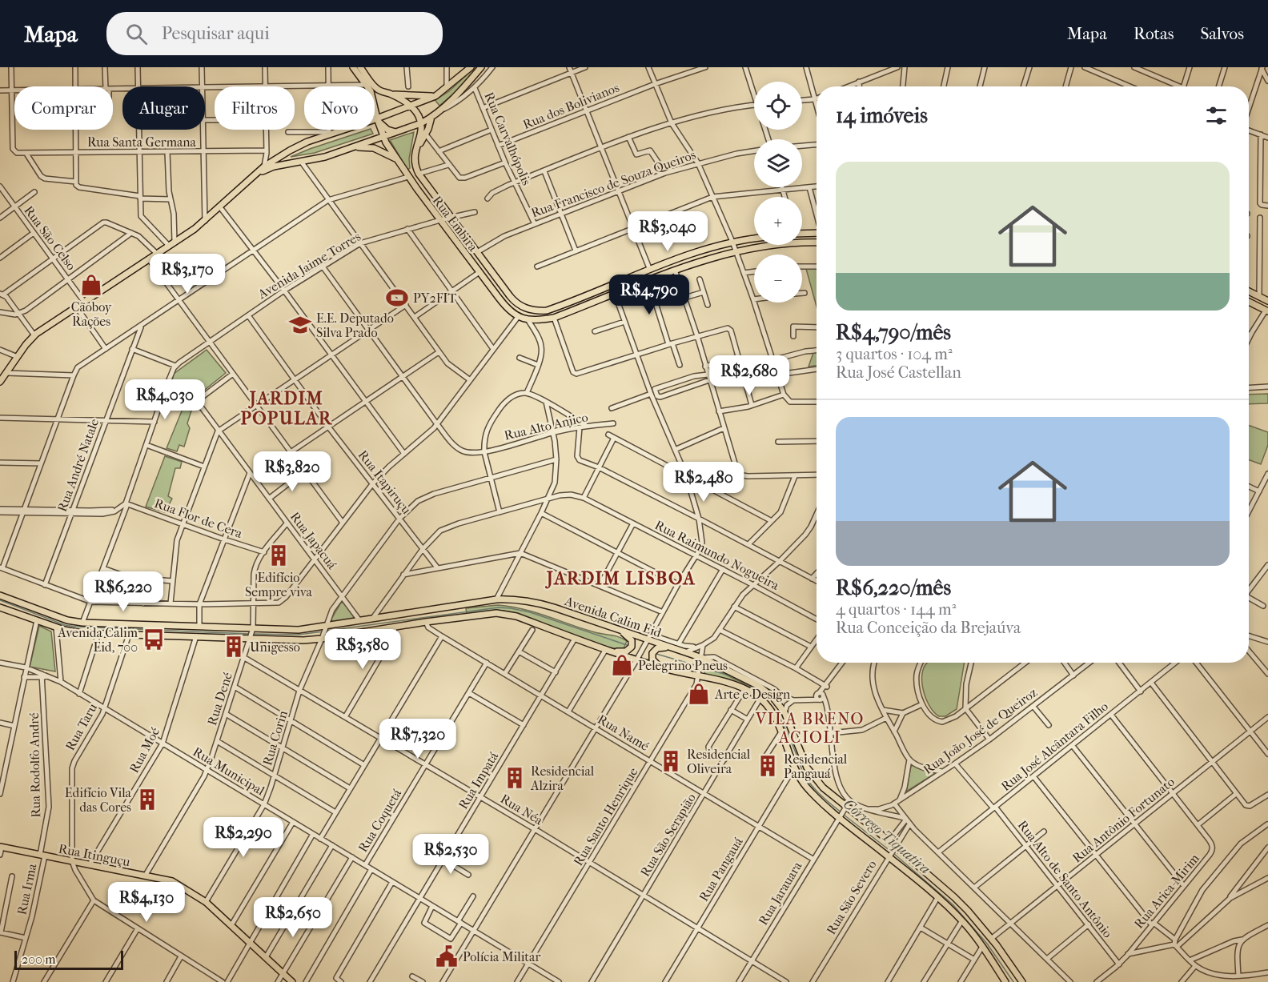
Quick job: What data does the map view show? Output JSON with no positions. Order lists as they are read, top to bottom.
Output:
{
  "streets": {
    "main road": ["Rua Embira", "Avenida Calim Eid", "Rua Itinguçu"],
    "street": [
      "Rua dos Bolivianos",
      "Rua Carvalhópolis",
      "Rua Santa Germana",
      "Rua Francisco de Souza Queiros",
      "Rua São Celso",
      "Avenida Jaime Torres",
      "Rua Alto Anjico",
      "Rua André Natale",
      "Rua Itapiruçu",
      "Rua Flor de Cera",
      "Rua Japacuá",
      "Rua Raimundo Nogueira",
      "Rua Dené",
      "Rua Taru",
      "Rua João José de Queiroz",
      "Rua Namé",
      "Rua Corin",
      "Rua José Alcântara Filho",
      "Rua Moé",
      "Rua Rodolfo André",
      "Rua Municipal",
      "Rua Impatá",
      "Rua Néa",
      "Rua Santo Henrique",
      "Rua Antônio Fortunato",
      "Rua Coquetá",
      "Rua São Serapião",
      "Rua Pangauá",
      "Rua Alto de Santo Antônio",
      "Rua Irma",
      "Rua Arica-Mirim",
      "Rua Jarauara",
      "Rua São Severo"
    ]
  },
  "crossings": [
    ["Rua dos Bolivianos", "Rua Carvalhópolis"],
    ["Rua Carvalhópolis", "Rua Francisco de Souza Queiros"],
    ["Rua Francisco de Souza Queiros", "Rua Embira"],
    ["Rua Embira", "Avenida Jaime Torres"],
    ["Avenida Jaime Torres", "Rua Itapiruçu"],
    ["Rua Itapiruçu", "Rua Raimundo Nogueira"],
    ["Rua Itapiruçu", "Rua Corin"],
    ["Rua Flor de Cera", "Rua Dené"],
    ["Rua Japacuá", "Avenida Calim Eid"],
    ["Rua Japacuá", "Rua Dené"],
    ["Rua Japacuá", "Rua Corin"],
    ["Rua Raimundo Nogueira", "Avenida Calim Eid"],
    ["Avenida Calim Eid", "Rua Dené"],
    ["Avenida Calim Eid", "Rua Taru"],
    ["Avenida Calim Eid", "Rua Namé"],
    ["Avenida Calim Eid", "Rua Corin"],
    ["Avenida Calim Eid", "Rua Moé"],
    ["Avenida Calim Eid", "Rua Impatá"],
    ["Avenida Calim Eid", "Rua Santo Henrique"],
    ["Avenida Calim Eid", "Rua Antônio Fortunato"],
    ["Avenida Calim Eid", "Rua São Serapião"],
    ["Avenida Calim Eid", "Rua Pangauá"],
    ["Avenida Calim Eid", "Rua Jarauara"],
    ["Avenida Calim Eid", "Rua São Severo"],
    ["Rua Dené", "Rua Municipal"],
    ["Rua Dené", "Rua Néa"],
    ["Rua Dené", "Rua Itinguçu"],
    ["Rua Taru", "Rua Municipal"],
    ["Rua Taru", "Rua Itinguçu"],
    ["Rua João José de Queiroz", "Rua Alto de Santo Antônio"],
    ["Rua Namé", "Rua Impatá"],
    ["Rua Namé", "Rua Santo Henrique"],
    ["Rua Namé", "Rua Coquetá"],
    ["Rua Namé", "Rua São Serapião"],
    ["Rua Namé", "Rua Pangauá"],
    ["Rua Namé", "Rua Jarauara"],
    ["Rua Corin", "Rua Municipal"],
    ["Rua Corin", "Rua Néa"],
    ["Rua Corin", "Rua Itinguçu"],
    ["Rua José Alcântara Filho", "Rua Alto de Santo Antônio"],
    ["Rua José Alcântara Filho", "Rua Arica-Mirim"],
    ["Rua Moé", "Rua Municipal"],
    ["Rua Moé", "Rua Itinguçu"],
    ["Rua Rodolfo André", "Rua Municipal"],
    ["Rua Rodolfo André", "Rua Itinguçu"],
    ["Rua Rodolfo André", "Rua Irma"],
    ["Rua Municipal", "Rua Impatá"],
    ["Rua Municipal", "Rua Santo Henrique"],
    ["Rua Municipal", "Rua Coquetá"],
    ["Rua Impatá", "Rua Néa"],
    ["Rua Néa", "Rua Santo Henrique"],
    ["Rua Néa", "Rua Coquetá"],
    ["Rua Néa", "Rua São Serapião"],
    ["Rua Néa", "Rua Pangauá"],
    ["Rua Néa", "Rua Jarauara"],
    ["Rua Antônio Fortunato", "Rua Alto de Santo Antônio"],
    ["Rua Antônio Fortunato", "Rua Arica-Mirim"],
    ["Rua Itinguçu", "Rua Irma"],
    ["Rua Alto de Santo Antônio", "Rua Arica-Mirim"]
  ],
  "districts": ["JARDIM POPULAR", "JARDIM LISBOA", "VILA BRENO ACIOLI"],
  "water": ["Córrego Tiquatira"],
  "places": {
    "shop": ["Cãoboy Rações", "Pelegrino Pneus", "Arte e Design"],
    "sports": ["PY2FIT"],
    "school or university": ["E.E. Deputado Silva Prado"],
    "building": [
      "Edifício Sempre viva",
      "Unigesso",
      "Residencial Oliveira",
      "Residencial Pangauá",
      "Residencial Alzira",
      "Edifício Vila das Cores"
    ],
    "bus stop": ["Avenida Calim Eid, 700"],
    "public building": ["Polícia Militar"]
  },
  "scale_bar": "200 m",
  "page": {
    "header": "Mapa",
    "search": "Pesquisar aqui",
    "nav": ["Mapa", "Rotas", "Salvos"],
    "map_buttons": ["+", "−"],
    "chip": [
      "Comprar",
      "Alugar",
      "Filtros",
      "Novo"
    ],
    "heading": "14 imóveis",
    "list": [
      {
        "name": "R$4,790/mês",
        "note": "3 quartos · 104 m² · Rua José Castellan"
      },
      {
        "name": "R$6,220/mês",
        "note": "4 quartos · 144 m² · Rua Conceição da Brejaúva"
      }
    ],
    "price": [
      "R$3,040",
      "R$3,170",
      "R$4,790",
      "R$2,680",
      "R$4,030",
      "R$3,820",
      "R$2,480",
      "R$6,220",
      "R$3,580",
      "R$7,320",
      "R$2,290",
      "R$2,530",
      "R$4,130",
      "R$2,650"
    ],
    "scale": "200 m"
  }
}
